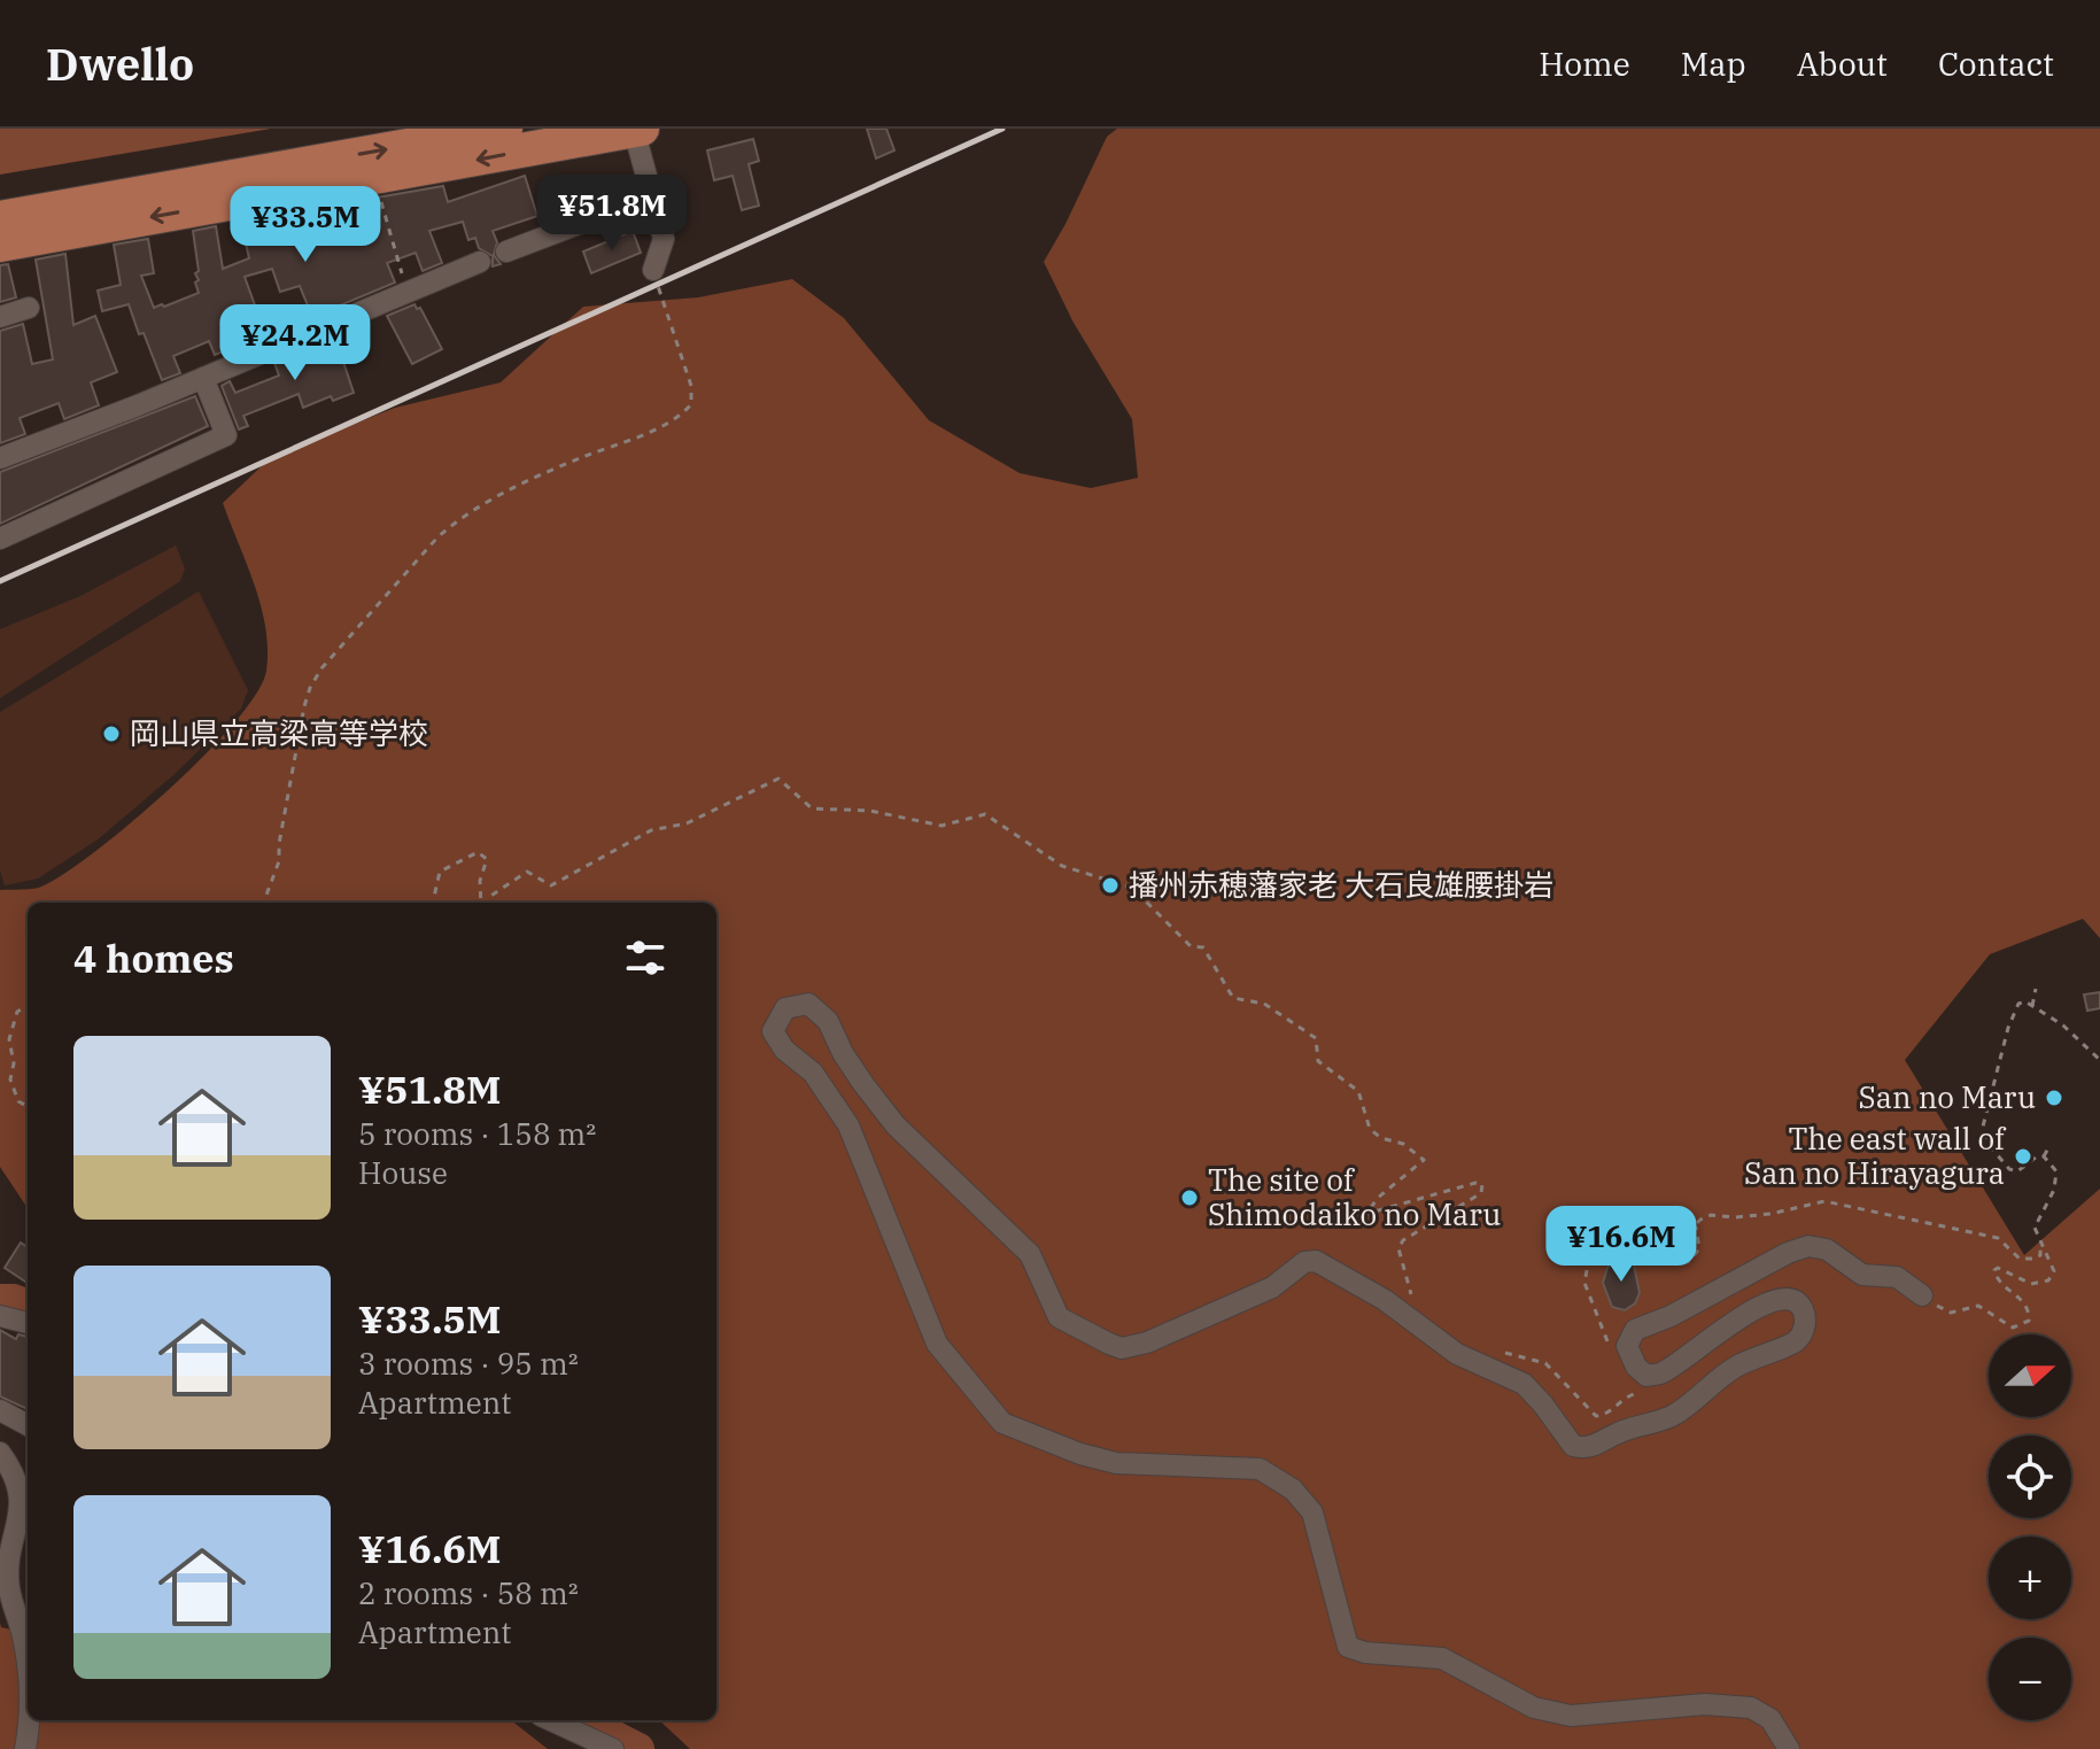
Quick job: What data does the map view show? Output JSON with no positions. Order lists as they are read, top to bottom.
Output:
{
  "places": [
    "岡山県立高梁高等学校",
    "播州赤穂藩家老 大石良雄腰掛岩",
    "San no Maru",
    "The east wall of San no Hirayagura",
    "The site of Shimodaiko no Maru"
  ],
  "north": "right",
  "page": {
    "header": "Dwello",
    "nav": [
      "Home",
      "Map",
      "About",
      "Contact"
    ],
    "price": [
      "¥51.8M",
      "¥33.5M",
      "¥24.2M",
      "¥16.6M"
    ],
    "heading": "4 homes",
    "list": [
      {
        "name": "¥51.8M",
        "note": "5 rooms · 158 m² · House"
      },
      {
        "name": "¥33.5M",
        "note": "3 rooms · 95 m² · Apartment"
      },
      {
        "name": "¥16.6M",
        "note": "2 rooms · 58 m² · Apartment"
      }
    ],
    "map_buttons": ["+", "−"]
  }
}
